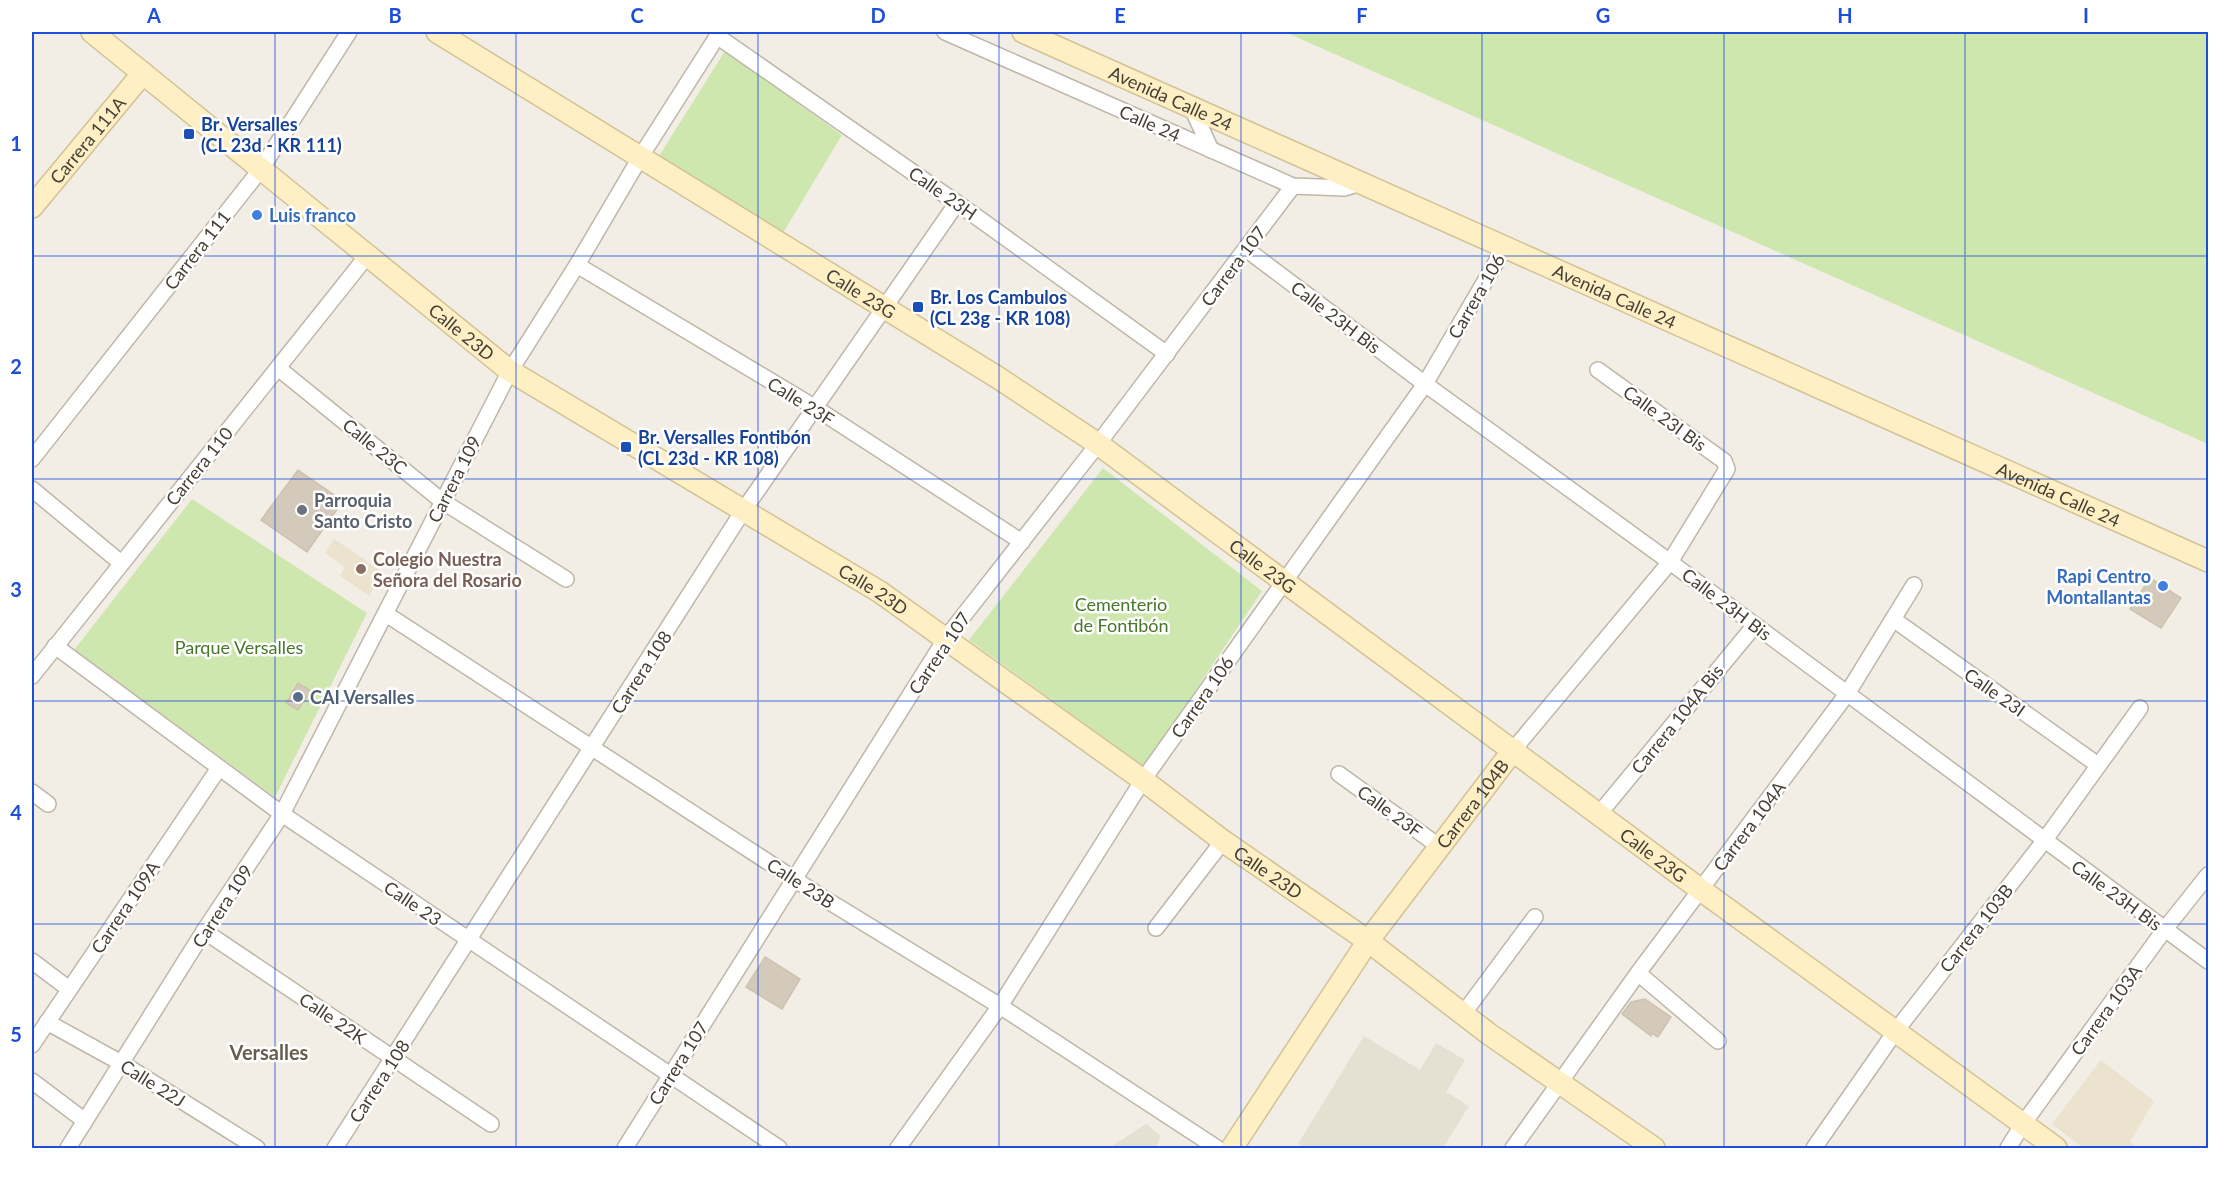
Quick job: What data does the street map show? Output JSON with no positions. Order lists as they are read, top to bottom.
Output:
{
  "streets": {
    "street": [
      "Avenida Calle 24",
      "Calle 24",
      "Carrera 111A",
      "Calle 23H",
      "Carrera 111",
      "Carrera 107",
      "Calle 23G",
      "Carrera 106",
      "Calle 23H Bis",
      "Calle 23D",
      "Calle 23F",
      "Calle 23I Bis",
      "Calle 23C",
      "Carrera 110",
      "Carrera 109",
      "Carrera 108",
      "Calle 23I",
      "Carrera 104A Bis",
      "Carrera 104B",
      "Carrera 104A",
      "Calle 23B",
      "Calle 23",
      "Carrera 109A",
      "Carrera 103B",
      "Carrera 103A",
      "Calle 22K",
      "Calle 22J"
    ]
  },
  "crossings": [
    ["Avenida Calle 24", "Calle 24"],
    ["Avenida Calle 24", "Carrera 106"],
    ["Calle 24", "Carrera 107"],
    ["Carrera 111A", "Calle 23D"],
    ["Calle 23H", "Carrera 107"],
    ["Calle 23H", "Carrera 109"],
    ["Calle 23H", "Carrera 108"],
    ["Carrera 111", "Calle 23D"],
    ["Carrera 107", "Calle 23G"],
    ["Carrera 107", "Calle 23H Bis"],
    ["Carrera 107", "Calle 23D"],
    ["Carrera 107", "Calle 23F"],
    ["Carrera 107", "Calle 23B"],
    ["Carrera 107", "Calle 23"],
    ["Calle 23G", "Carrera 106"],
    ["Calle 23G", "Carrera 109"],
    ["Calle 23G", "Carrera 108"],
    ["Calle 23G", "Carrera 104A Bis"],
    ["Calle 23G", "Carrera 104B"],
    ["Calle 23G", "Carrera 104A"],
    ["Calle 23G", "Carrera 103B"],
    ["Calle 23G", "Carrera 103A"],
    ["Carrera 106", "Calle 23H Bis"],
    ["Carrera 106", "Calle 23D"],
    ["Carrera 106", "Calle 23B"],
    ["Calle 23H Bis", "Carrera 104A Bis"],
    ["Calle 23H Bis", "Carrera 104B"],
    ["Calle 23H Bis", "Carrera 104A"],
    ["Calle 23H Bis", "Carrera 103B"],
    ["Calle 23H Bis", "Carrera 103A"],
    ["Calle 23D", "Carrera 110"],
    ["Calle 23D", "Carrera 109"],
    ["Calle 23D", "Carrera 108"],
    ["Calle 23D", "Carrera 104B"],
    ["Calle 23D", "Carrera 104A"],
    ["Calle 23F", "Carrera 109"],
    ["Calle 23F", "Carrera 108"],
    ["Calle 23F", "Carrera 104B"],
    ["Calle 23I Bis", "Carrera 104B"],
    ["Calle 23C", "Carrera 110"],
    ["Calle 23C", "Carrera 109"],
    ["Carrera 110", "Calle 23"],
    ["Carrera 109", "Calle 23B"],
    ["Carrera 109", "Calle 23"],
    ["Carrera 109", "Calle 22K"],
    ["Carrera 109", "Calle 22J"],
    ["Carrera 108", "Calle 23B"],
    ["Carrera 108", "Calle 23"],
    ["Carrera 108", "Calle 22K"],
    ["Calle 23I", "Carrera 104A"],
    ["Calle 23I", "Carrera 103B"],
    ["Calle 23", "Carrera 109A"],
    ["Carrera 109A", "Calle 22J"]
  ],
  "districts": ["Versalles"],
  "parks": ["Cementerio de Fontibón", "Parque Versalles"],
  "places": {
    "transit": ["Br. Versalles (CL 23d - KR 111)", "Br. Los Cambulos (CL 23g - KR 108)", "Br. Versalles Fontibón (CL 23d - KR 108)"],
    "other": [
      "Luis franco",
      "Parroquia Santo Cristo",
      "Colegio Nuestra Señora del Rosario",
      "Rapi Centro Montallantas",
      "CAI Versalles"
    ]
  },
  "grid": {
    "columns": [
      "A",
      "B",
      "C",
      "D",
      "E",
      "F",
      "G",
      "H",
      "I"
    ],
    "rows": [
      "1",
      "2",
      "3",
      "4",
      "5"
    ]
  }
}
